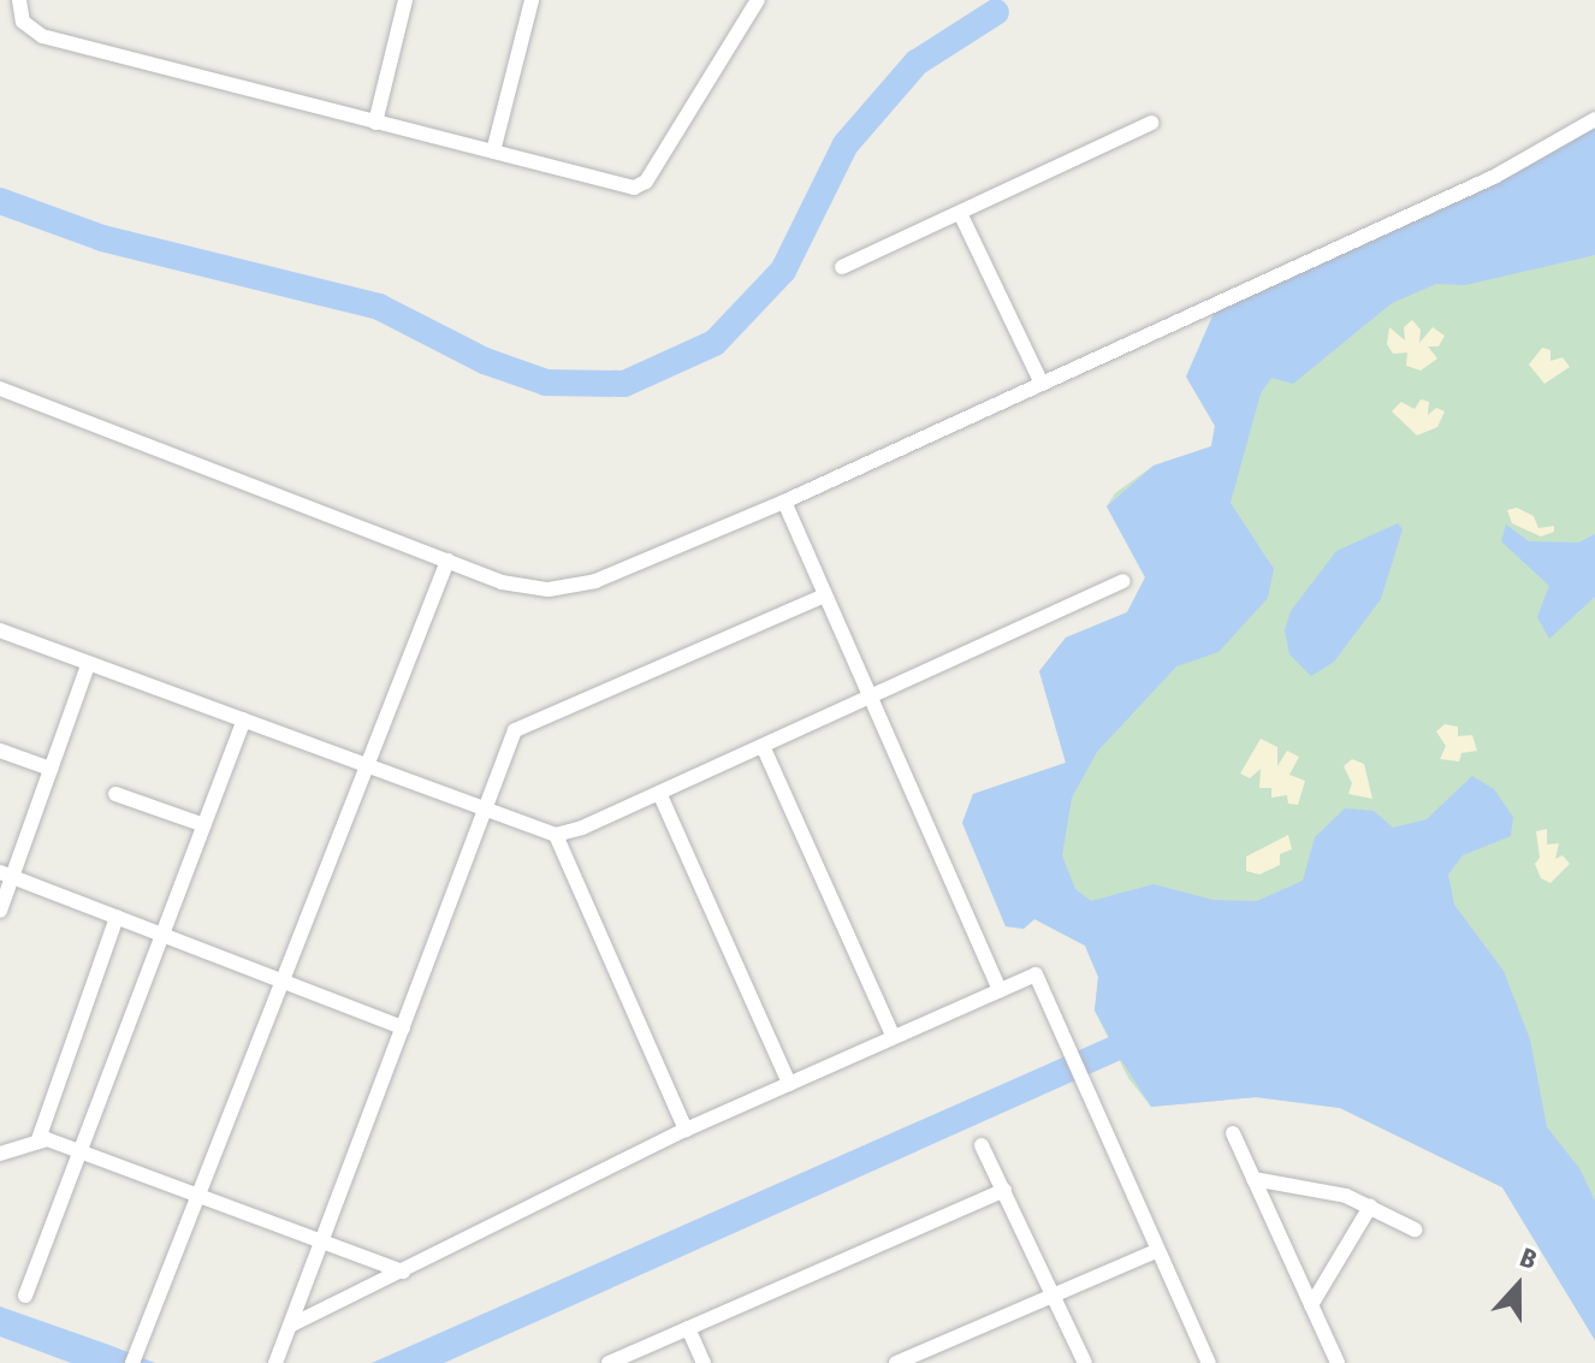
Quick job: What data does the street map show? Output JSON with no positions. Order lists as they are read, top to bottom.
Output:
{
  "north": "top"
}
